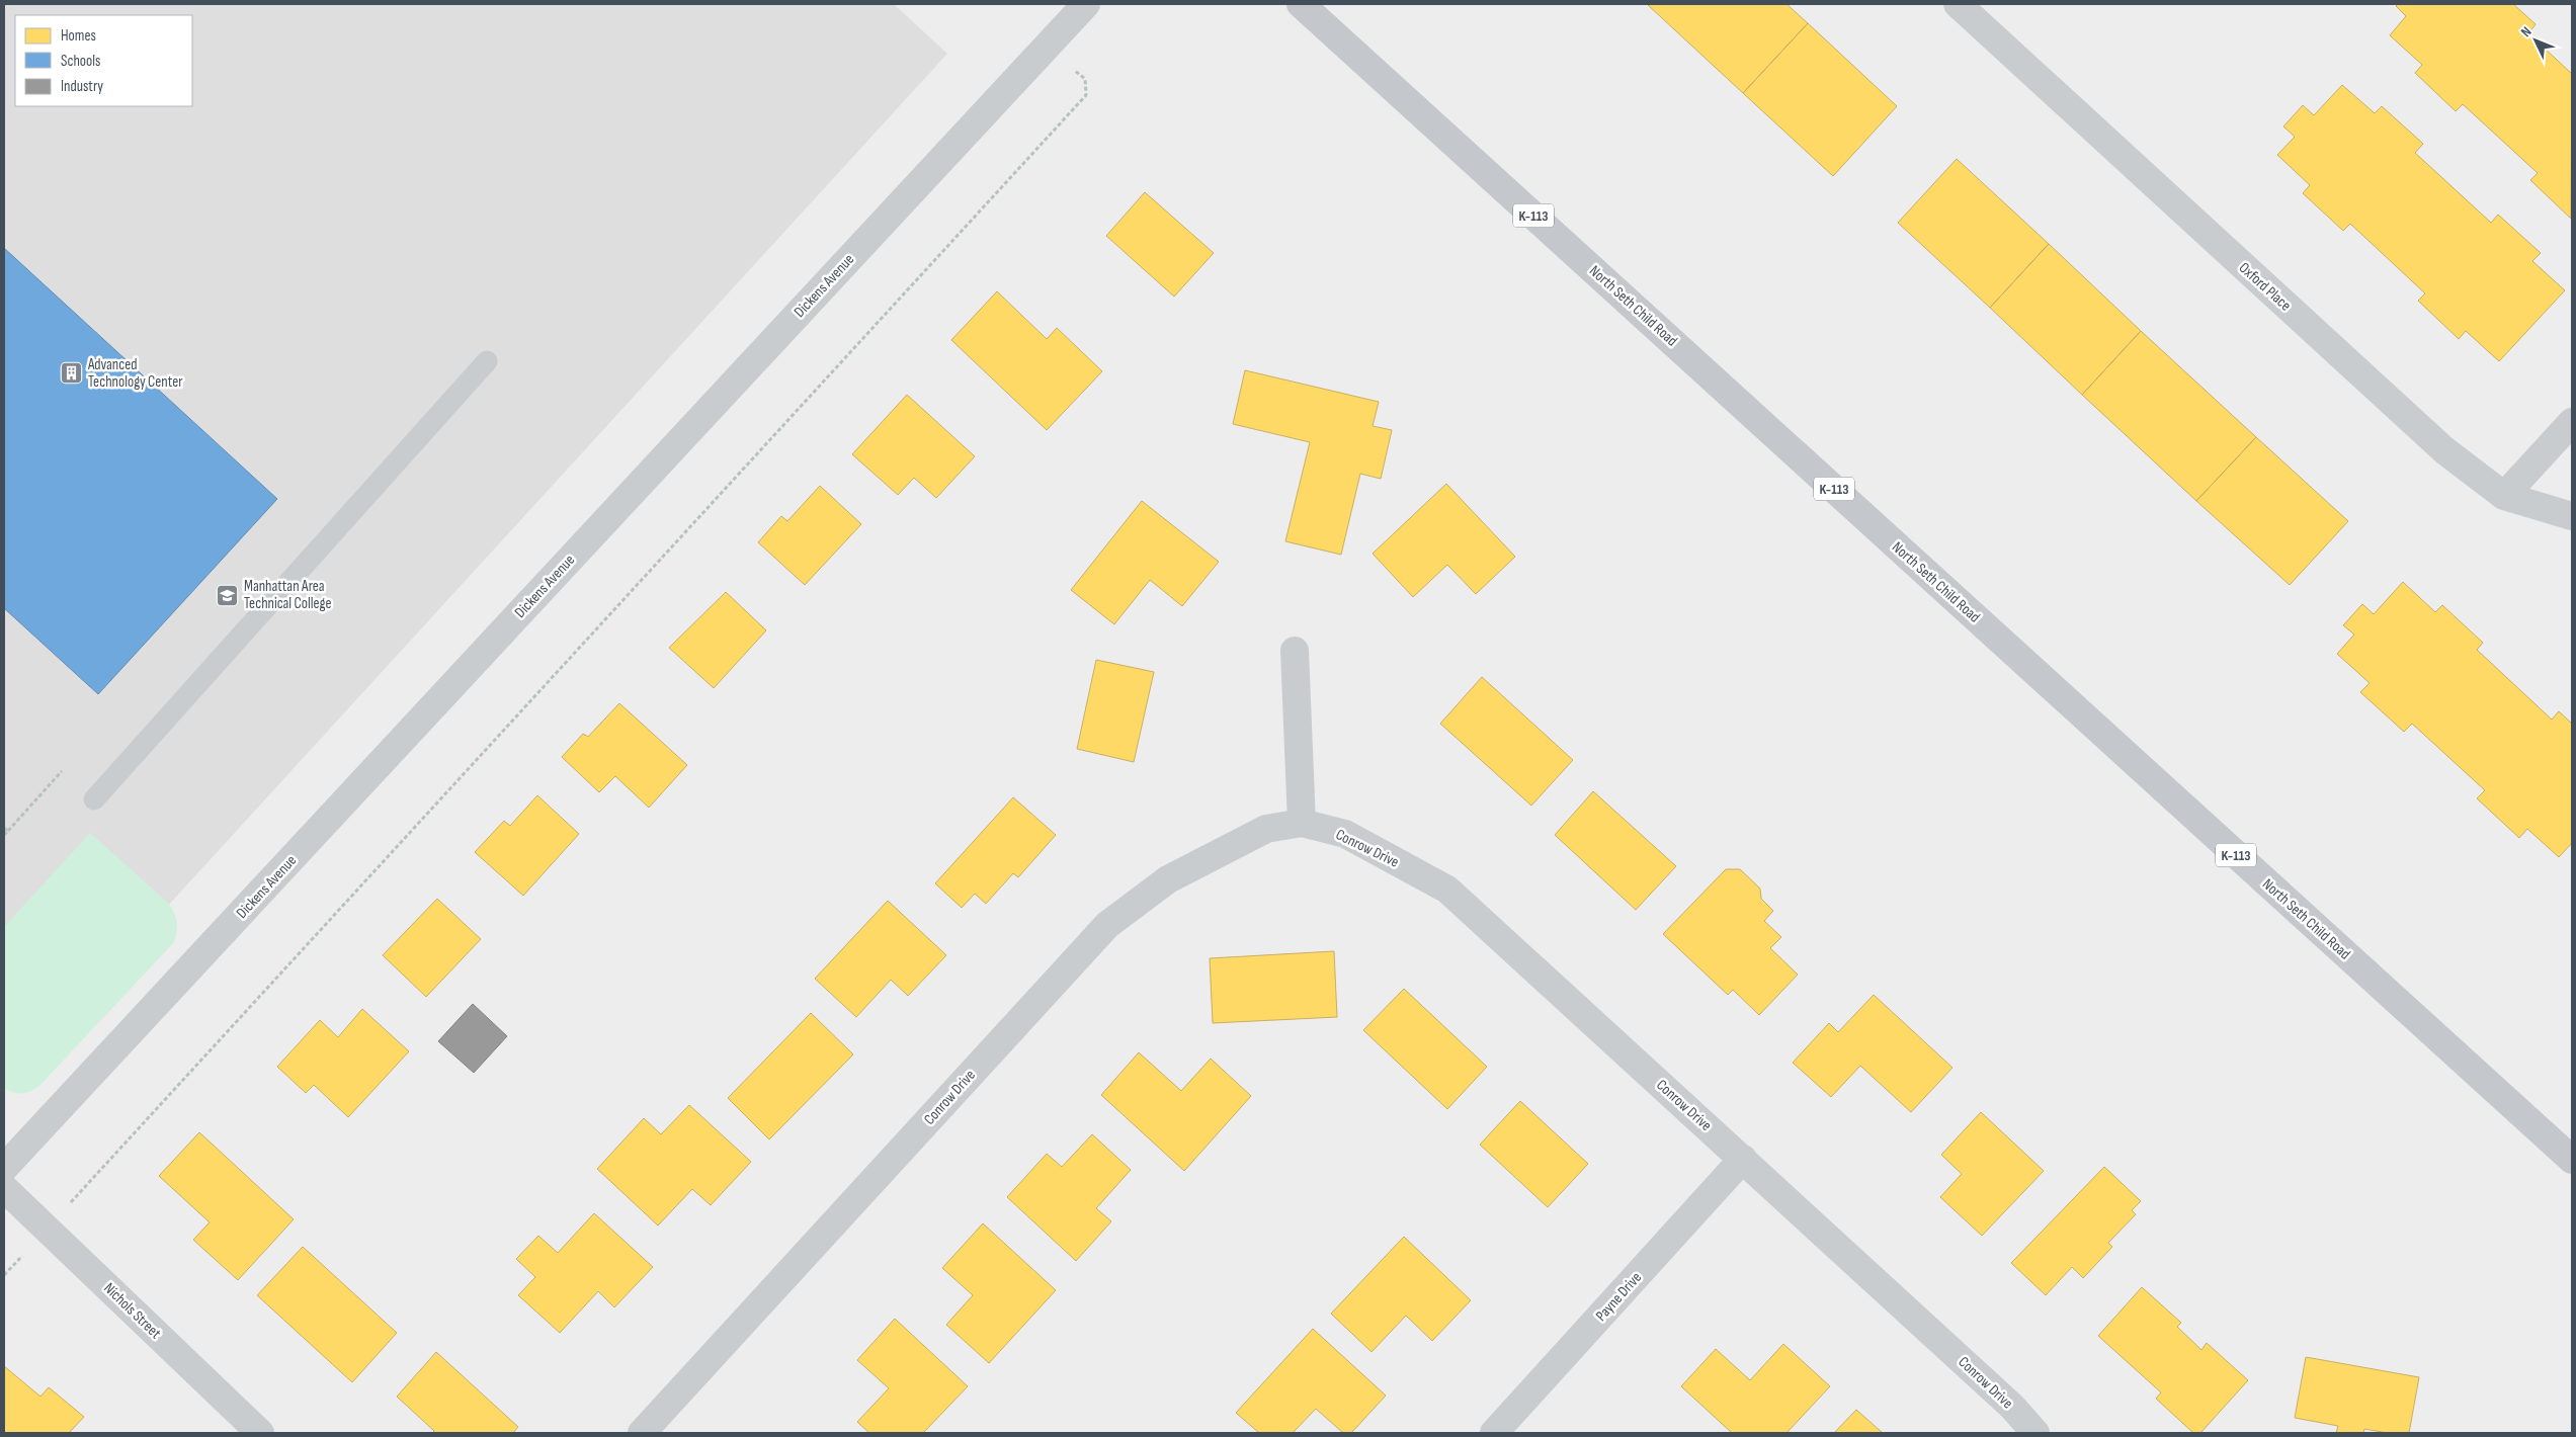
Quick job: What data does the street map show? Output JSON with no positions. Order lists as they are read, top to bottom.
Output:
{
  "streets": {
    "main road": ["K-113", "North Seth Child Road"],
    "street": [
      "Dickens Avenue",
      "Oxford Place",
      "Conrow Drive",
      "Payne Drive",
      "Nichols Street"
    ]
  },
  "crossings": [
    ["Conrow Drive", "Payne Drive"]
  ],
  "places": {
    "building": ["Advanced Technology Center"],
    "school or university": ["Manhattan Area Technical College"]
  },
  "legend": ["Homes", "Schools", "Industry"],
  "north": "top left"
}
